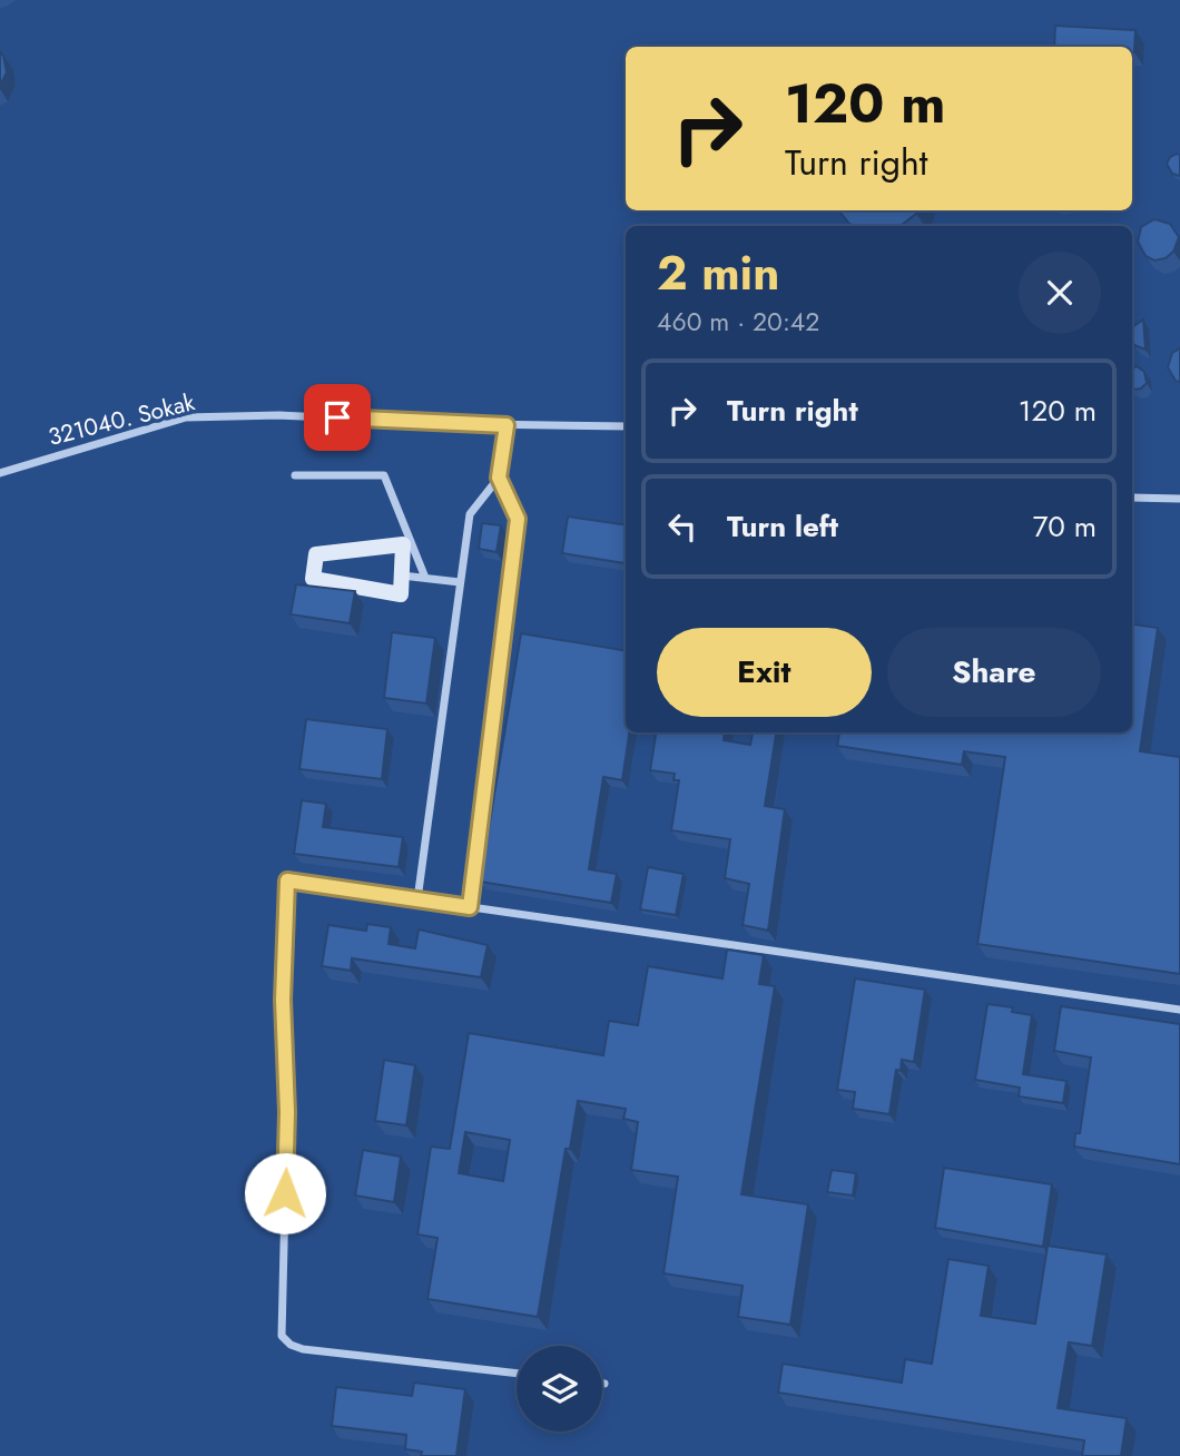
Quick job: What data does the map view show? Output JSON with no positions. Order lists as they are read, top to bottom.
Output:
{
  "streets": {
    "street": ["321040. Sokak"]
  },
  "page": {
    "turn": ["120 m", "Turn right"],
    "heading": ["2 min", "460 m · 20:42"],
    "list": [
      {
        "name": "Turn right",
        "value": "120 m"
      },
      {
        "name": "Turn left",
        "value": "70 m"
      }
    ],
    "buttons": ["Exit", "Share"]
  }
}
